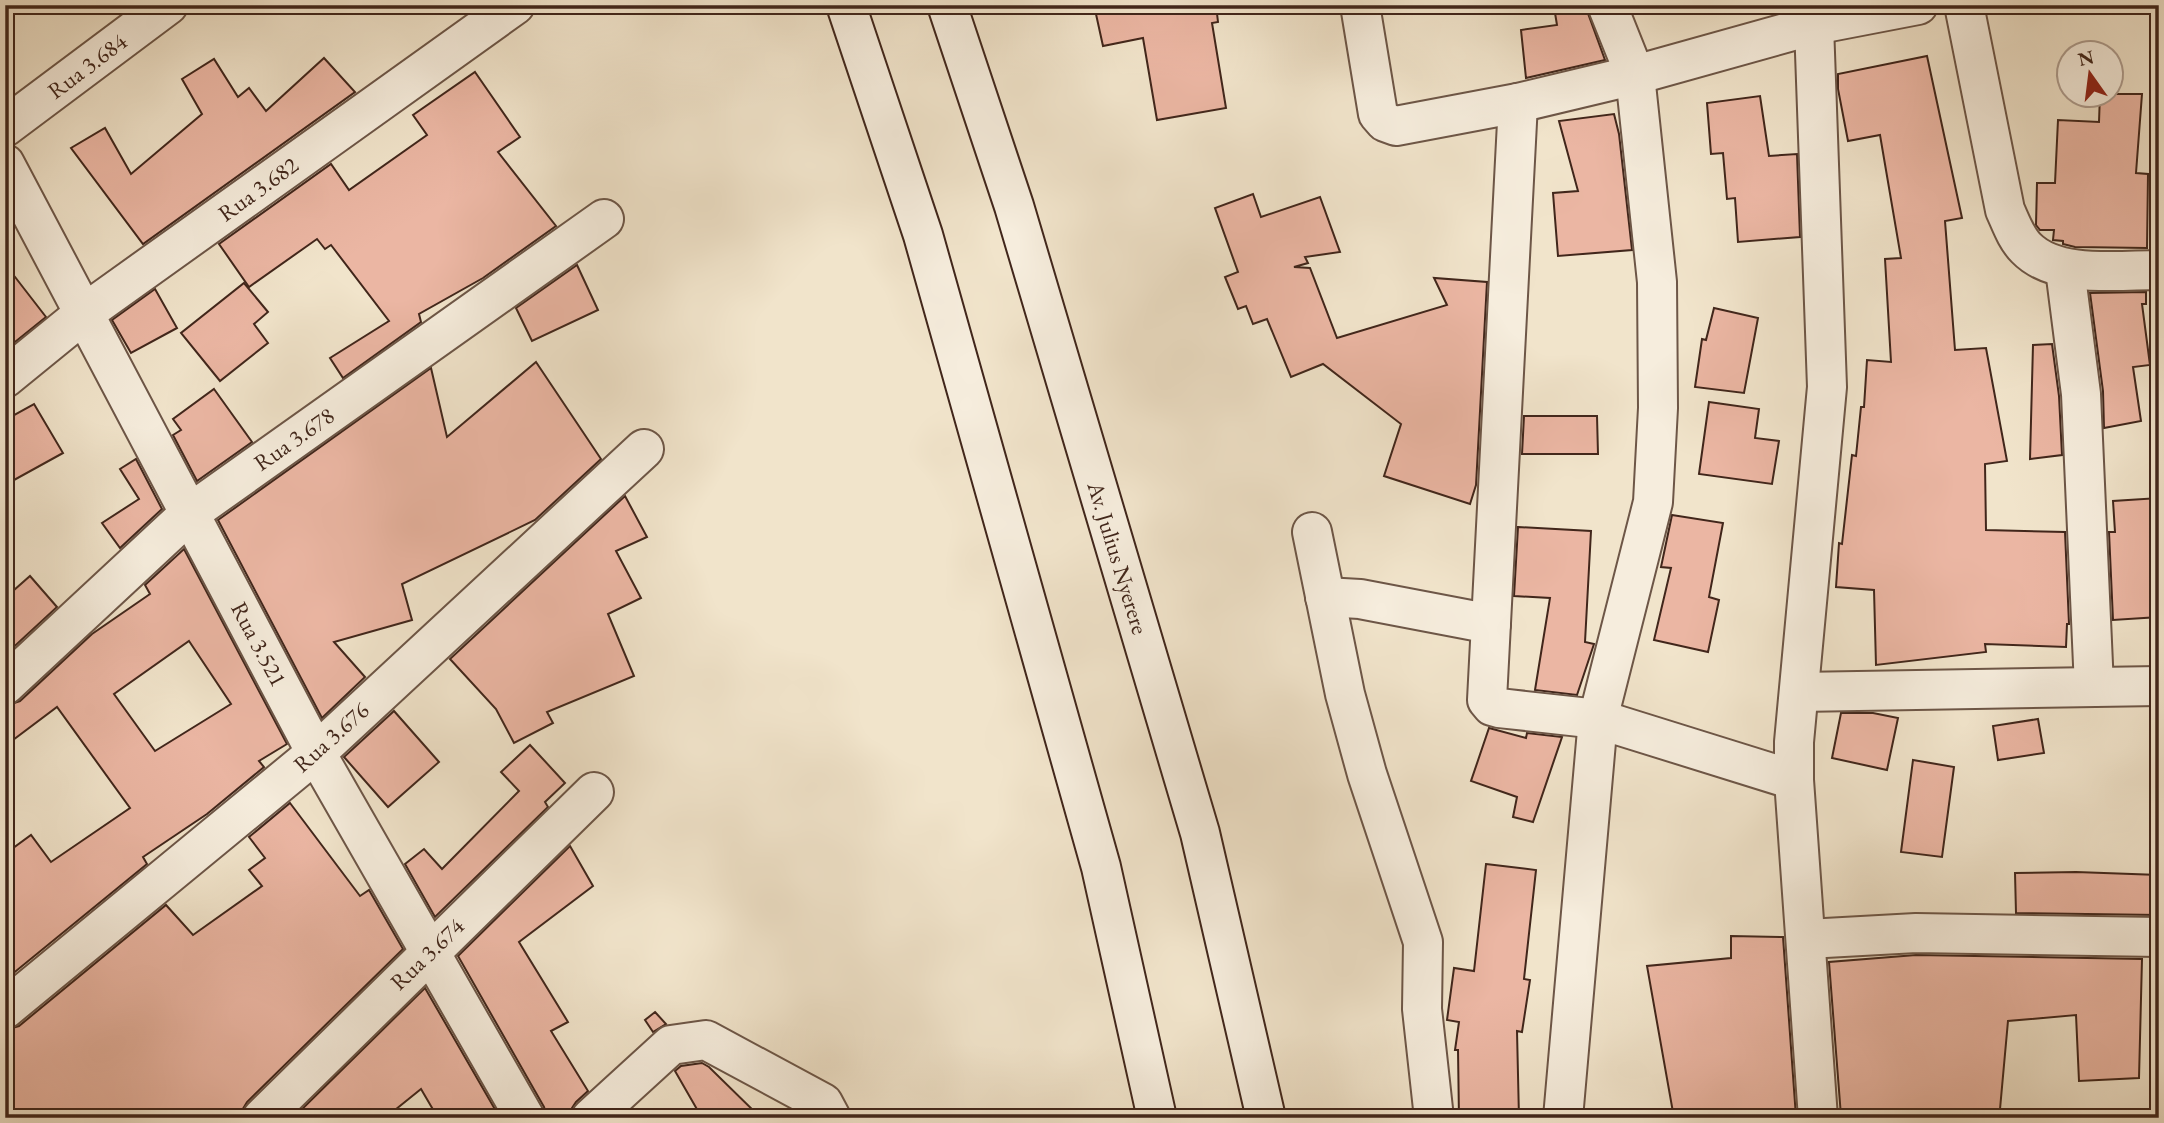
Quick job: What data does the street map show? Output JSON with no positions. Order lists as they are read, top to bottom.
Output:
{
  "streets": {
    "street": [
      "Rua 3.684",
      "Rua 3.682",
      "Rua 3.678",
      "Av. Julius Nyerere",
      "Rua 3.521",
      "Rua 3.676",
      "Rua 3.674"
    ]
  },
  "crossings": [
    ["Rua 3.682", "Rua 3.521"],
    ["Rua 3.678", "Rua 3.521"],
    ["Rua 3.521", "Rua 3.676"],
    ["Rua 3.521", "Rua 3.674"]
  ],
  "north": "top"
}
